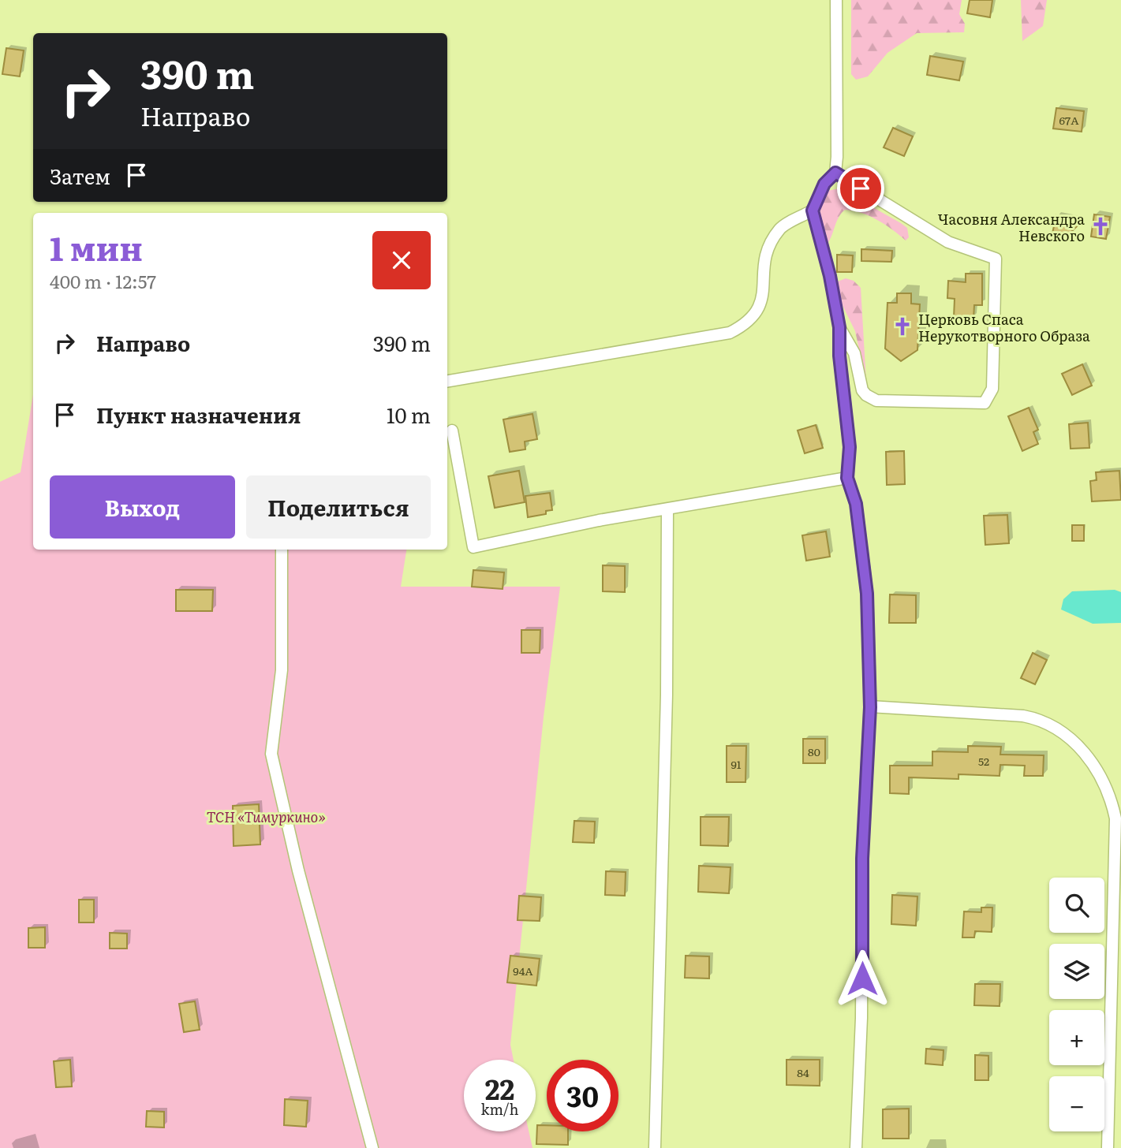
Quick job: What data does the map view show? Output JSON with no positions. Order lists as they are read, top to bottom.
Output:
{
  "parks": ["ТСН «Тимуркино»"],
  "places": {
    "church": ["Часовня Александра Невского", "Церковь Спаса Нерукотворного Образа"]
  },
  "house_numbers": [
    "67А",
    "80",
    "52",
    "91",
    "94А",
    "84"
  ],
  "page": {
    "turn": ["390 m", "Направо"],
    "then": "Затем",
    "heading": ["1 мин", "400 m · 12:57"],
    "list": [
      {
        "name": "Направо",
        "value": "390 m"
      },
      {
        "name": "Пункт назначения",
        "value": "10 m"
      }
    ],
    "buttons": ["Выход", "Поделиться"],
    "map_buttons": ["+", "−"],
    "speed": "22 km/h",
    "limit": "30"
  }
}
